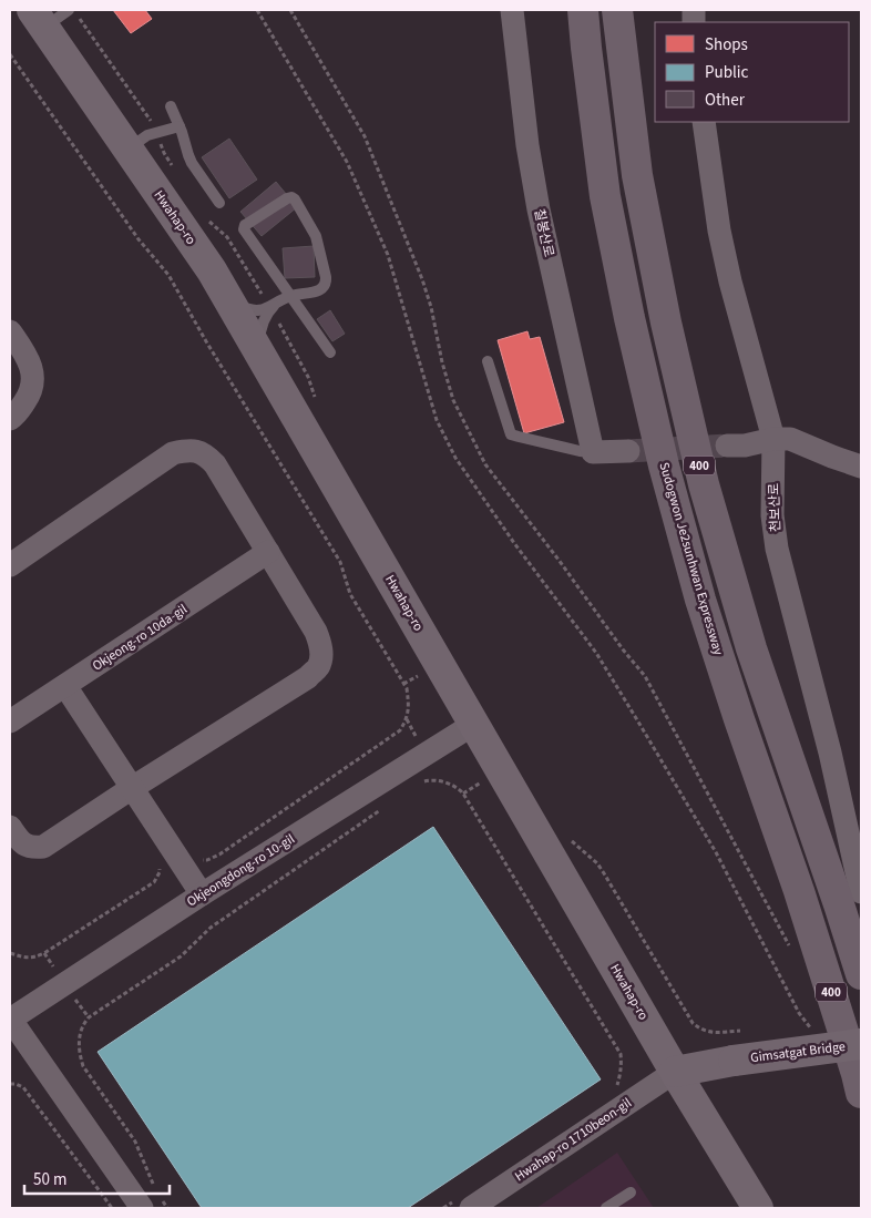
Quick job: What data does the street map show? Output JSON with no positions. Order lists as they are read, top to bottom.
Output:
{
  "streets": {
    "highway": ["400", "Sudogwon Je2sunhwan Expressway"],
    "main road": ["Hwahap-ro", "Gimsatgat Bridge"],
    "street": [
      "칠봉산로",
      "천보산로",
      "Okjeong-ro 10da-gil",
      "Okjeongdong-ro 10-gil",
      "Hwahap-ro 1710beon-gil"
    ]
  },
  "crossings": [
    ["Hwahap-ro", "Okjeongdong-ro 10-gil"],
    ["Hwahap-ro", "Gimsatgat Bridge"],
    ["Hwahap-ro", "Hwahap-ro 1710beon-gil"],
    ["400", "천보산로"],
    ["Gimsatgat Bridge", "Hwahap-ro 1710beon-gil"]
  ],
  "legend": ["Shops", "Public", "Other"],
  "scale_bar": "50 m"
}
